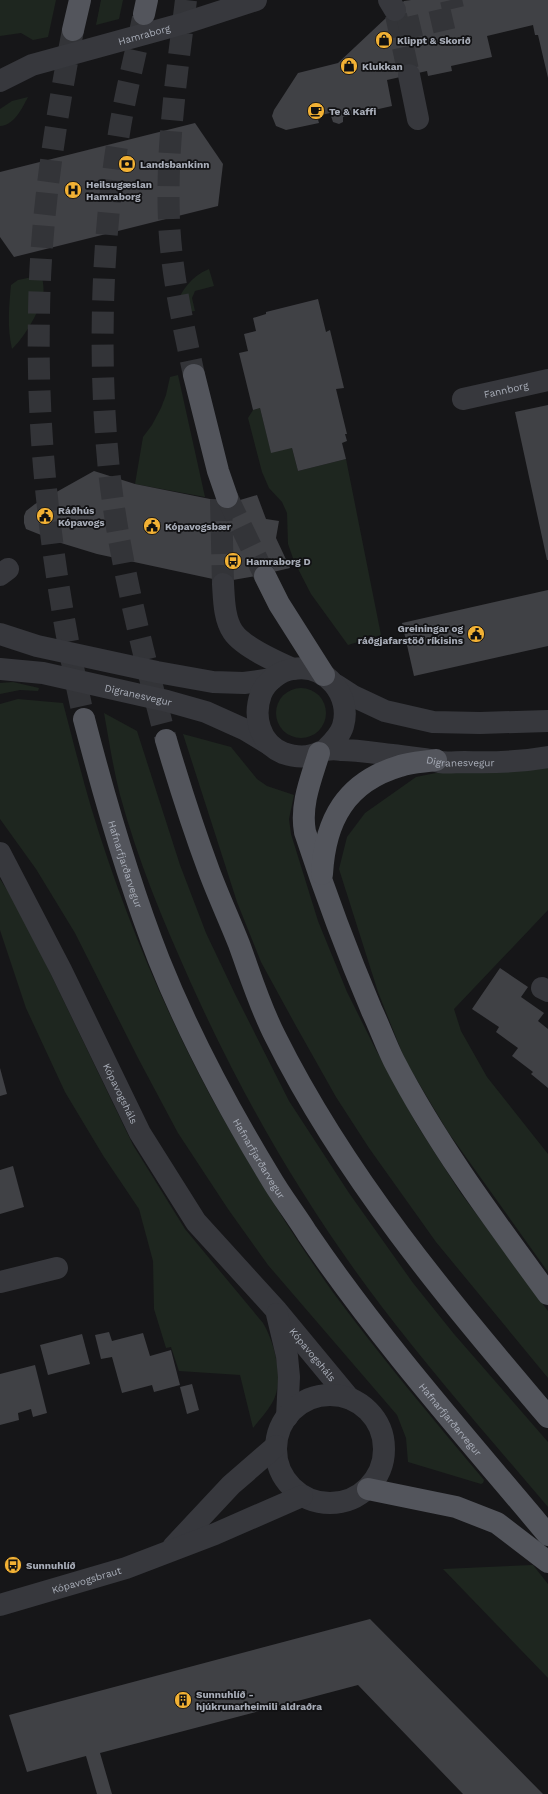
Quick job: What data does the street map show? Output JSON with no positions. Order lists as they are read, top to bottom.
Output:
{
  "streets": {
    "main road": ["Hafnarfjarðarvegur"],
    "street": [
      "Hamraborg",
      "Fannborg",
      "Digranesvegur",
      "Kópavogsháls",
      "Kópavogsbraut"
    ]
  },
  "crossings": [
    ["Kópavogsháls", "Kópavogsbraut"]
  ],
  "places": {
    "shop": ["Klippt & Skorið", "Klukkan"],
    "cafe": ["Te & Kaffi"],
    "bank": ["Landsbankinn"],
    "hospital": ["Heilsugæslan Hamraborg"],
    "public building": ["Ráðhús Kópavogs", "Kópavogsbær", "Greiningar og ráðgjafarstöð ríkisins"],
    "bus stop": ["Hamraborg D", "Sunnuhlíð"],
    "building": ["Sunnuhlíð - hjúkrunarheimili aldraðra"]
  }
}
